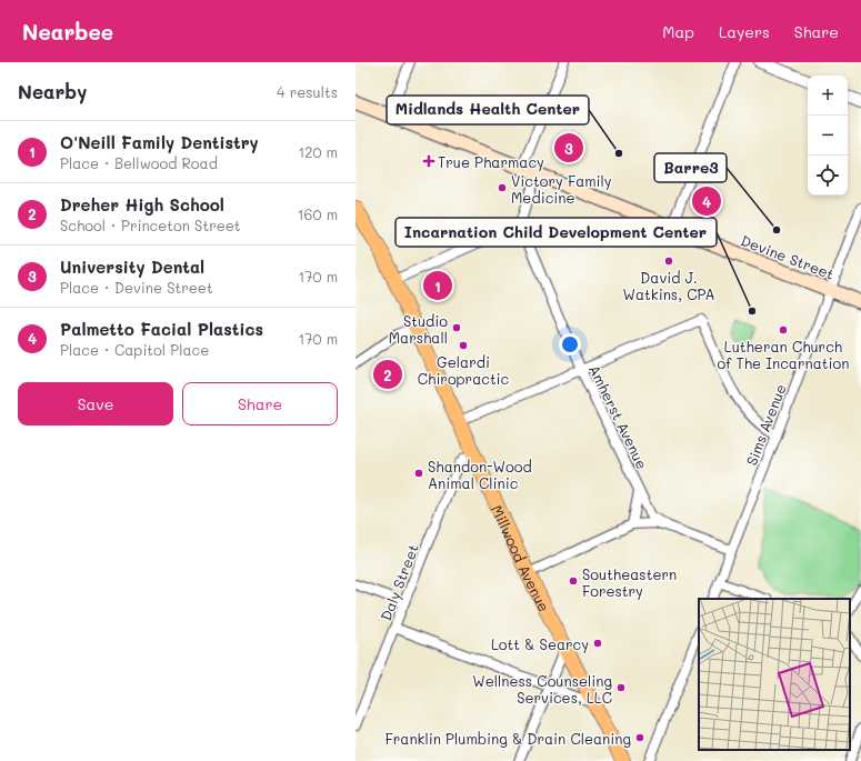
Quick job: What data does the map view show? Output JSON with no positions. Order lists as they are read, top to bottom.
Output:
{
  "streets": {
    "main road": ["Devine Street", "Millwood Avenue"],
    "street": ["Amherst Avenue", "Sims Avenue", "Daly Street"]
  },
  "crossings": [
    ["Devine Street", "Sims Avenue"],
    ["Amherst Avenue", "Sims Avenue"],
    ["Millwood Avenue", "Daly Street"]
  ],
  "places": {
    "other": [
      "Midlands Health Center",
      "Victory Family Medicine",
      "Barre3",
      "David J. Watkins, CPA",
      "Incarnation Child Development Center",
      "Studio Marshall",
      "Lutheran Church of The Incarnation",
      "Gelardi Chiropractic",
      "Shandon-Wood Animal Clinic",
      "Southeastern Forestry",
      "Lott & Searcy",
      "Wellness Counseling Services, LLC",
      "Franklin Plumbing & Drain Cleaning"
    ],
    "health": ["True Pharmacy"]
  },
  "page": {
    "header": "Nearbee",
    "nav": ["Map", "Layers", "Share"],
    "heading": ["Nearby", "4 results"],
    "map_buttons": ["+", "−"],
    "list": [
      {
        "mark": "1",
        "name": "O'Neill Family Dentistry",
        "note": "Place · Bellwood Road",
        "value": "120 m"
      },
      {
        "mark": "2",
        "name": "Dreher High School",
        "note": "School · Princeton Street",
        "value": "160 m"
      },
      {
        "mark": "3",
        "name": "University Dental",
        "note": "Place · Devine Street",
        "value": "170 m"
      },
      {
        "mark": "4",
        "name": "Palmetto Facial Plastics",
        "note": "Place · Capitol Place",
        "value": "170 m"
      }
    ],
    "pins": [
      "3",
      "4",
      "1",
      "2"
    ],
    "buttons": ["Save", "Share"]
  }
}
